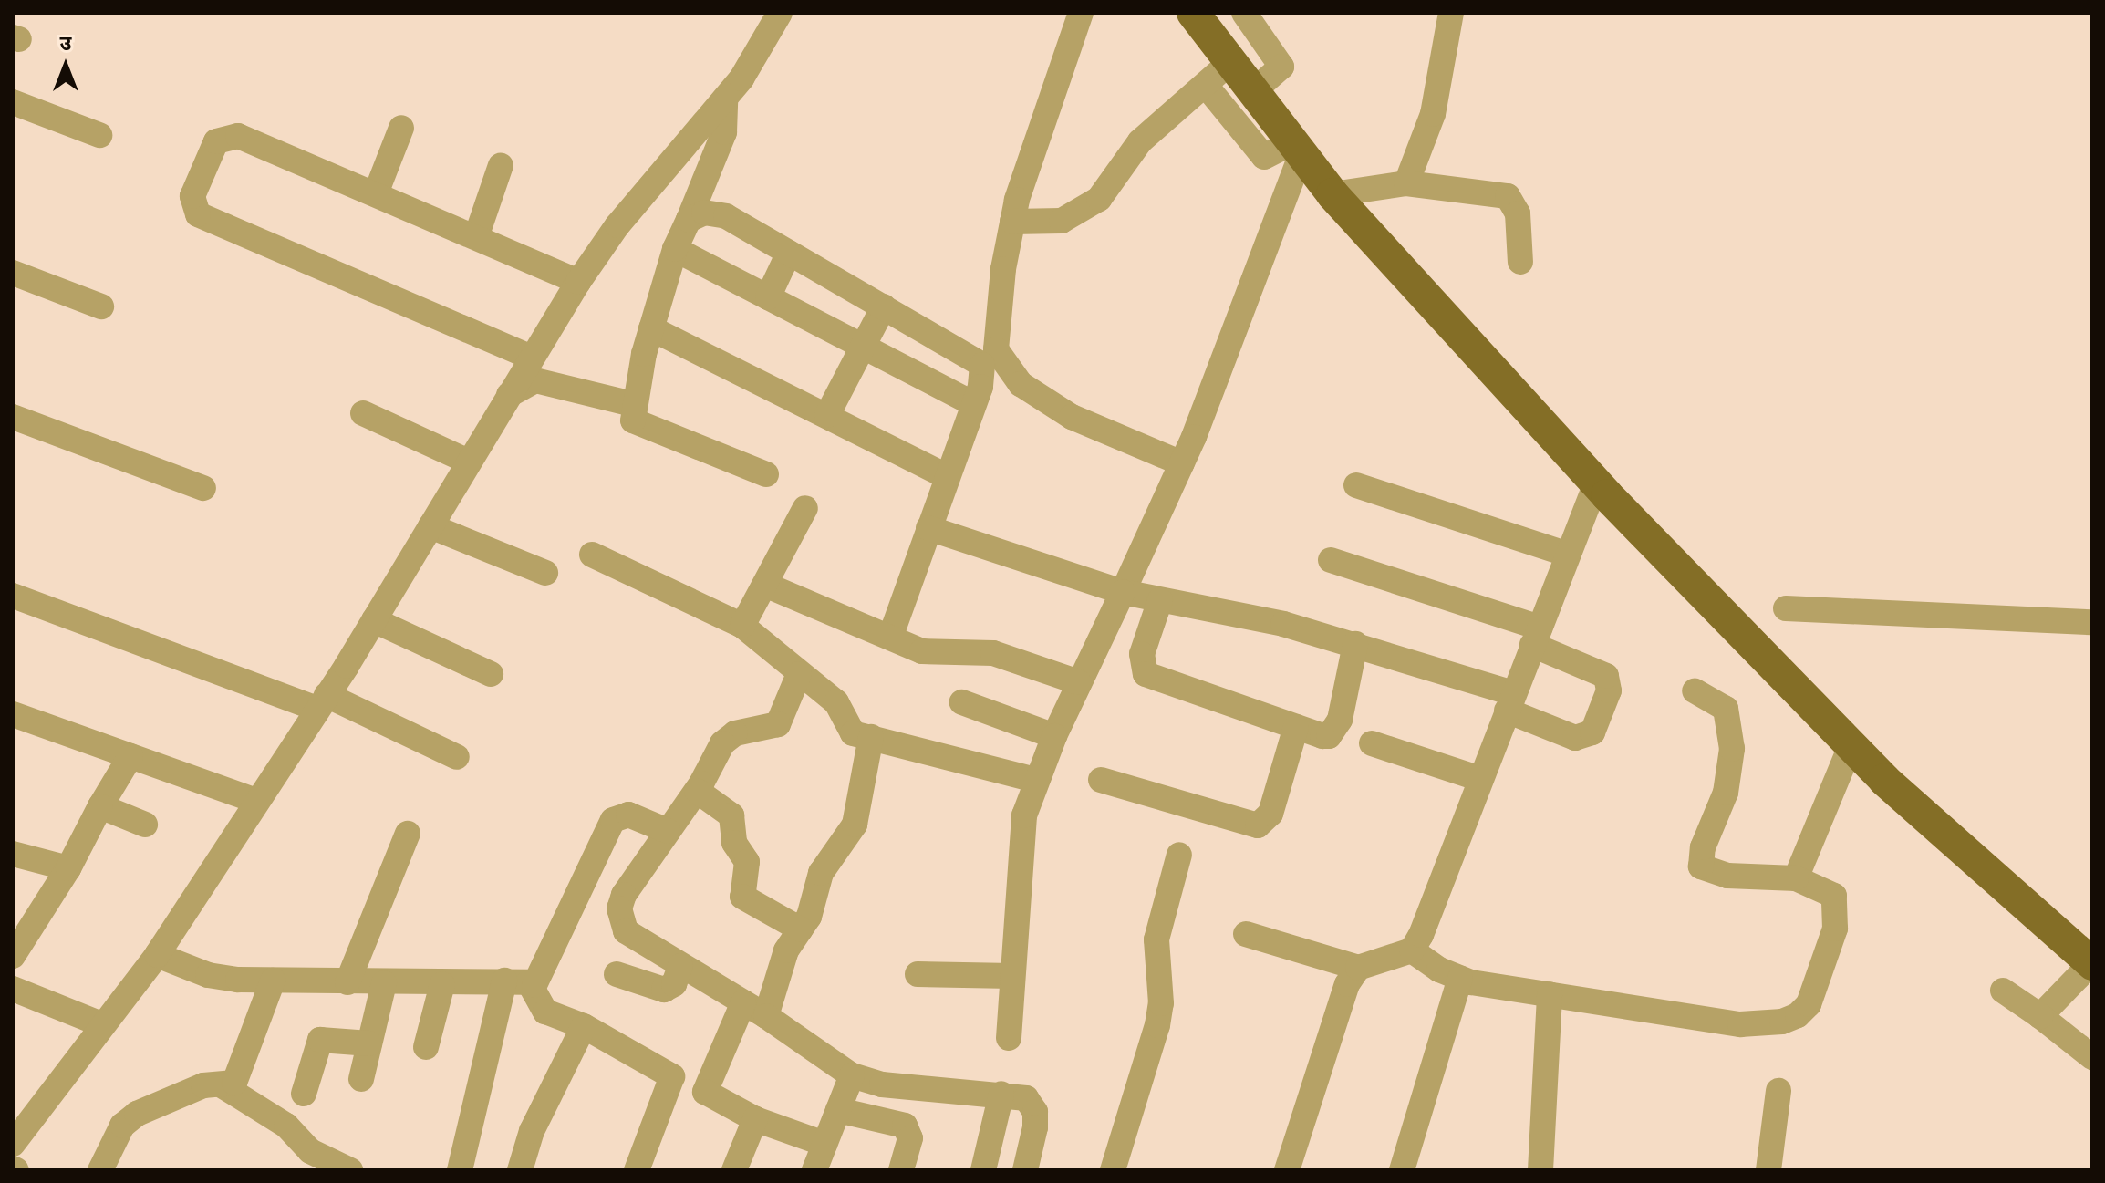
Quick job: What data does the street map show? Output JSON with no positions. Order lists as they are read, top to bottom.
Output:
{
  "north": "top"
}
